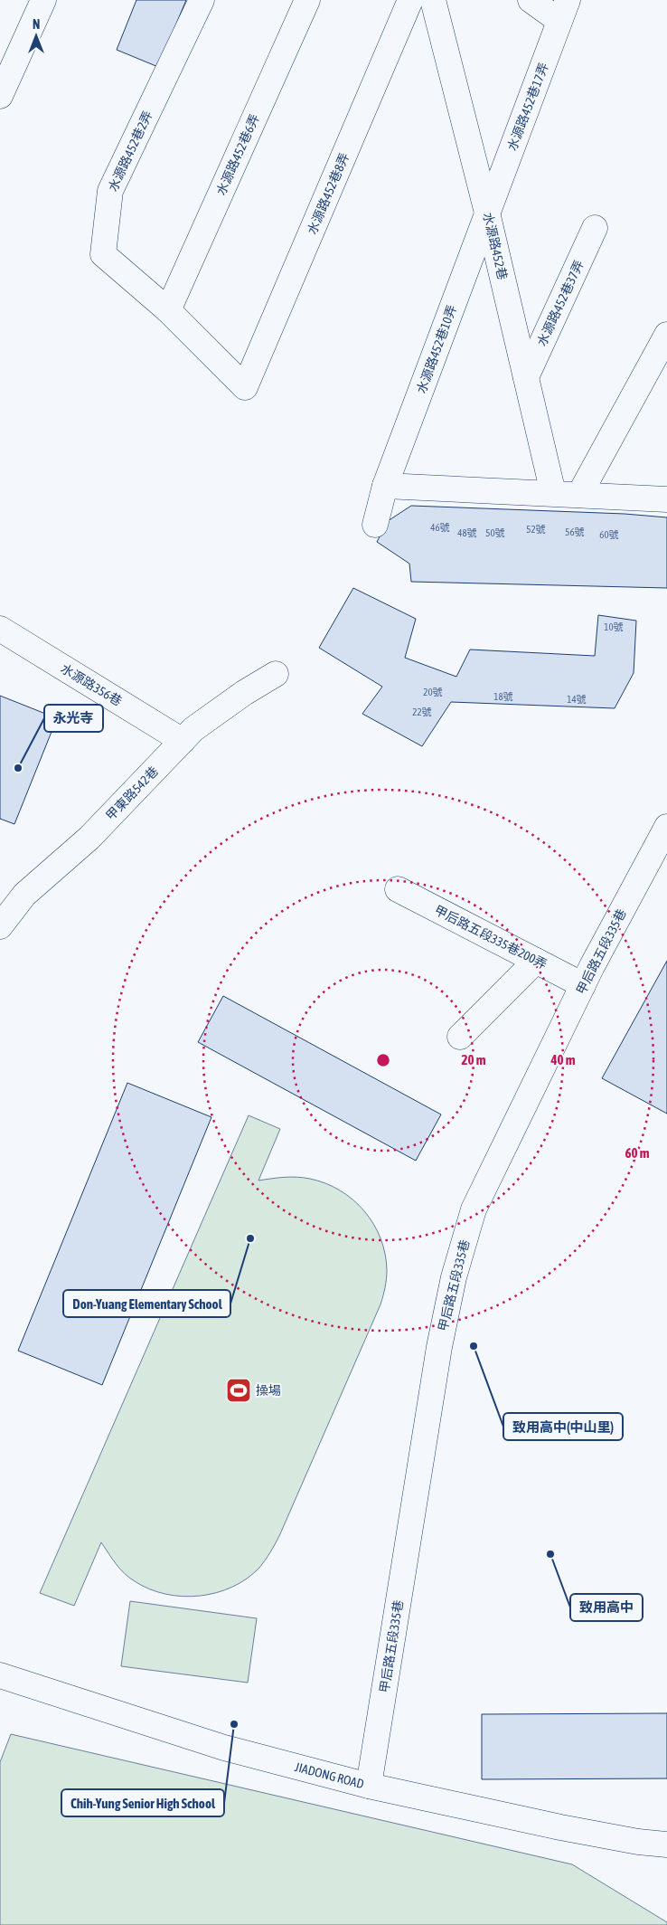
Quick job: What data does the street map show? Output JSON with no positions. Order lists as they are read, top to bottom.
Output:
{
  "streets": {
    "street": [
      "水源路452巷17弄",
      "水源路452巷2弄",
      "水源路452巷6弄",
      "水源路452巷8弄",
      "水源路452巷",
      "水源路452巷37弄",
      "水源路452巷10弄",
      "水源路356巷",
      "甲東路542巷",
      "甲后路五段335巷200弄",
      "甲后路五段335巷",
      "JIADONG ROAD"
    ]
  },
  "crossings": [
    ["水源路452巷17弄", "水源路452巷"],
    ["水源路452巷17弄", "水源路452巷10弄"],
    ["水源路452巷2弄", "水源路452巷6弄"],
    ["水源路452巷2弄", "水源路452巷8弄"],
    ["水源路452巷", "水源路452巷37弄"],
    ["水源路452巷", "水源路452巷10弄"],
    ["水源路356巷", "甲東路542巷"],
    ["甲后路五段335巷200弄", "甲后路五段335巷"],
    ["甲后路五段335巷", "JIADONG ROAD"]
  ],
  "places": {
    "other": [
      "永光寺",
      "Don-Yuang Elementary School",
      "致用高中(中山里)",
      "致用高中",
      "Chih-Yung Senior High School"
    ],
    "sports": ["操場"]
  },
  "house_numbers": [
    "46號",
    "52號",
    "56號",
    "48號",
    "50號",
    "60號",
    "10號",
    "20號",
    "18號",
    "14號",
    "22號"
  ],
  "north": "top",
  "rings": ["20 m", "40 m", "60 m"]
}
